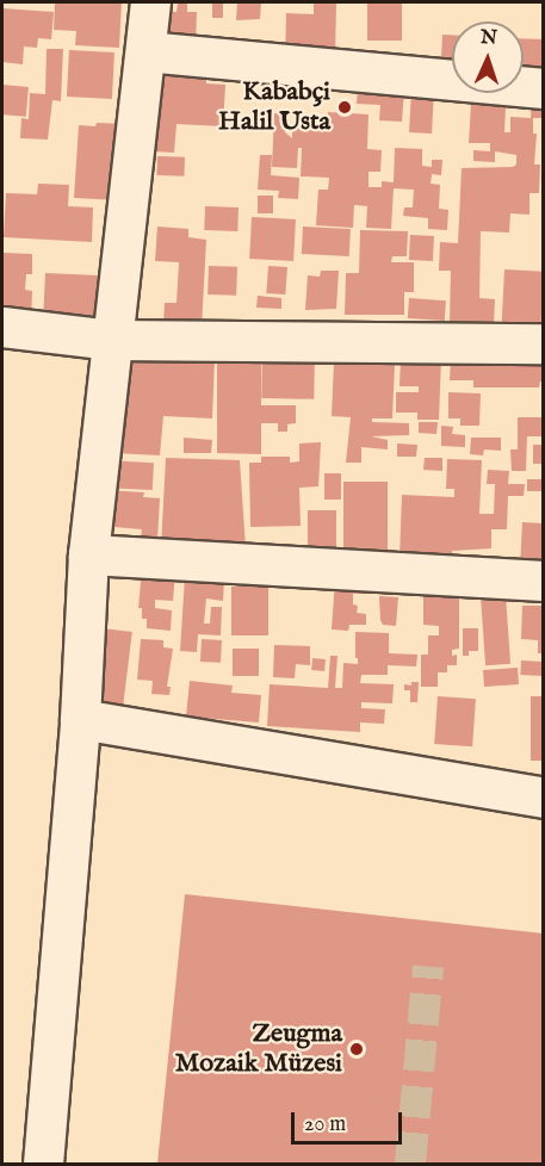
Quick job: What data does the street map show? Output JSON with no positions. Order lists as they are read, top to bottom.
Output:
{
  "places": ["Kababçi Halil Usta", "Zeugma Mozaik Müzesi"],
  "scale_bar": "20 m",
  "north": "top"
}
